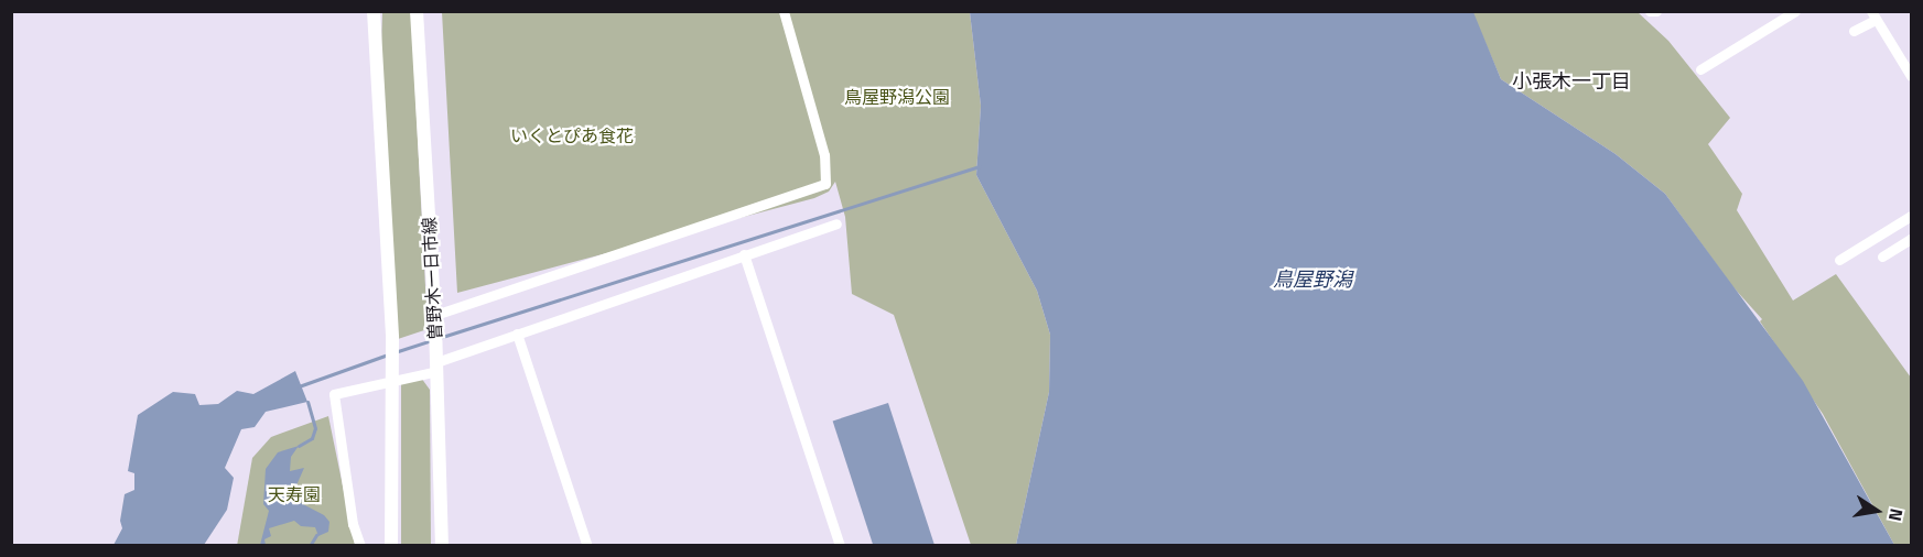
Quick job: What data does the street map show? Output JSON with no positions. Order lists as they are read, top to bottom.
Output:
{
  "streets": {
    "main road": ["曽野木一日市線"]
  },
  "districts": ["小張木一丁目"],
  "water": ["鳥屋野潟"],
  "parks": ["鳥屋野潟公園", "いくとぴあ食花", "天寿園"],
  "north": "right"
}
